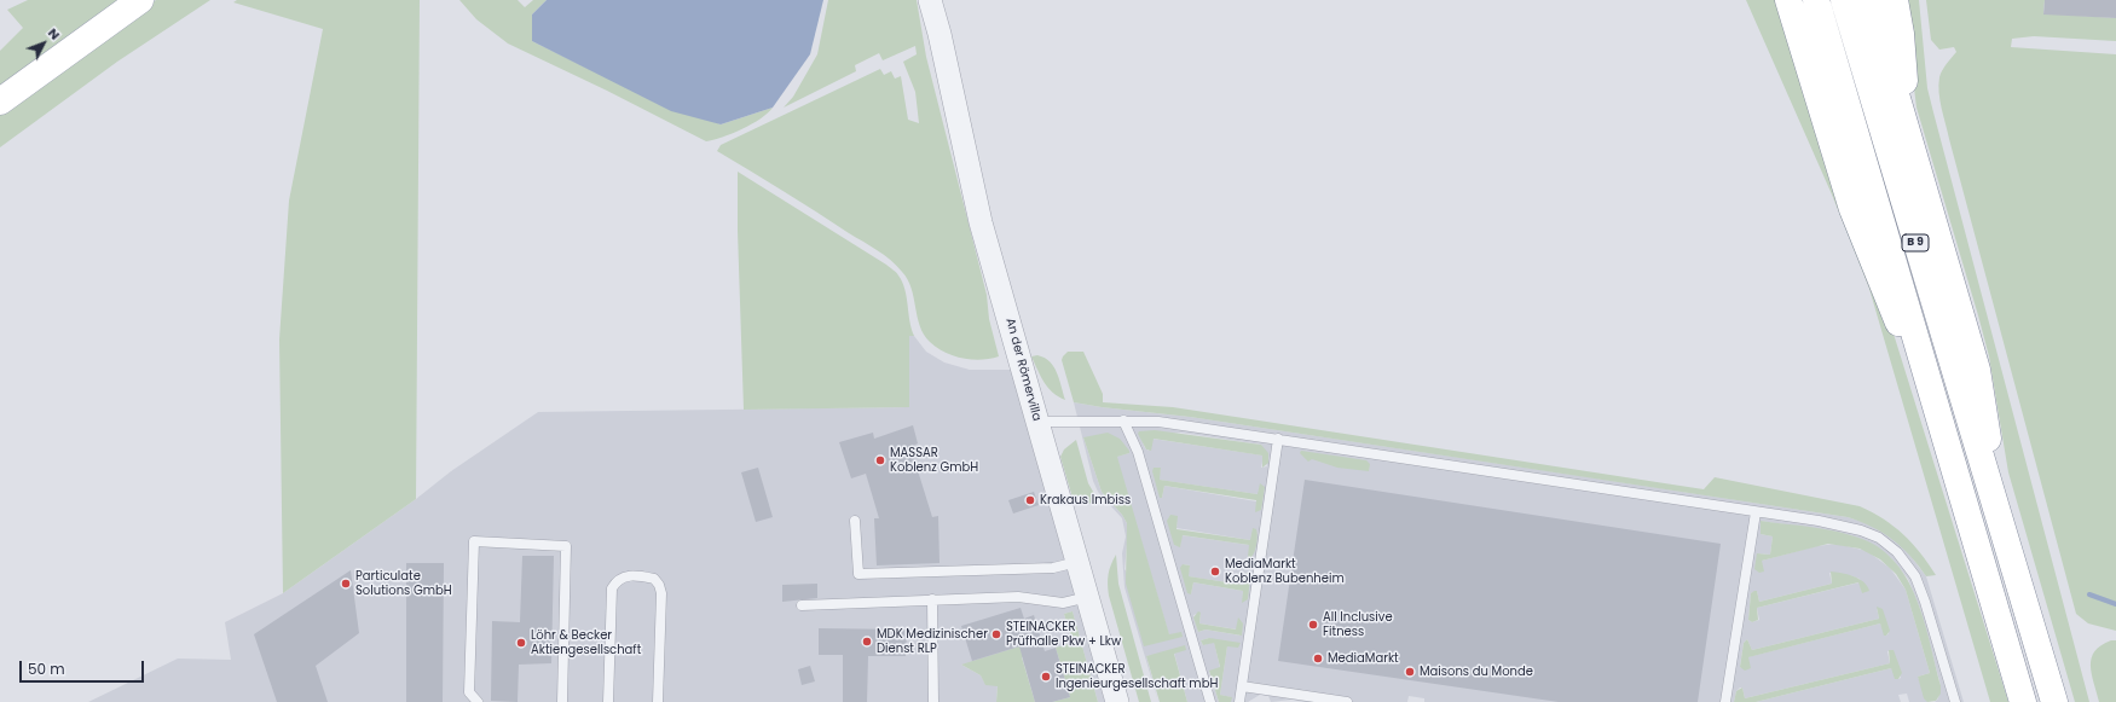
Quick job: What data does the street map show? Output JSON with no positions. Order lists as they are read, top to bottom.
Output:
{
  "streets": {
    "main road": ["B 9"],
    "street": ["An der Römervilla"]
  },
  "places": [
    "MASSAR Koblenz GmbH",
    "Krakaus Imbiss",
    "MediaMarkt Koblenz Bubenheim",
    "Particulate Solutions GmbH",
    "All Inclusive Fitness",
    "STEINACKER Prüfhalle Pkw + Lkw",
    "MDK Medizinischer Dienst RLP",
    "Löhr & Becker Aktiengesellschaft",
    "MediaMarkt",
    "Maisons du Monde",
    "STEINACKER Ingenieurgesellschaft mbH"
  ],
  "scale_bar": "50 m",
  "north": "top right"
}
